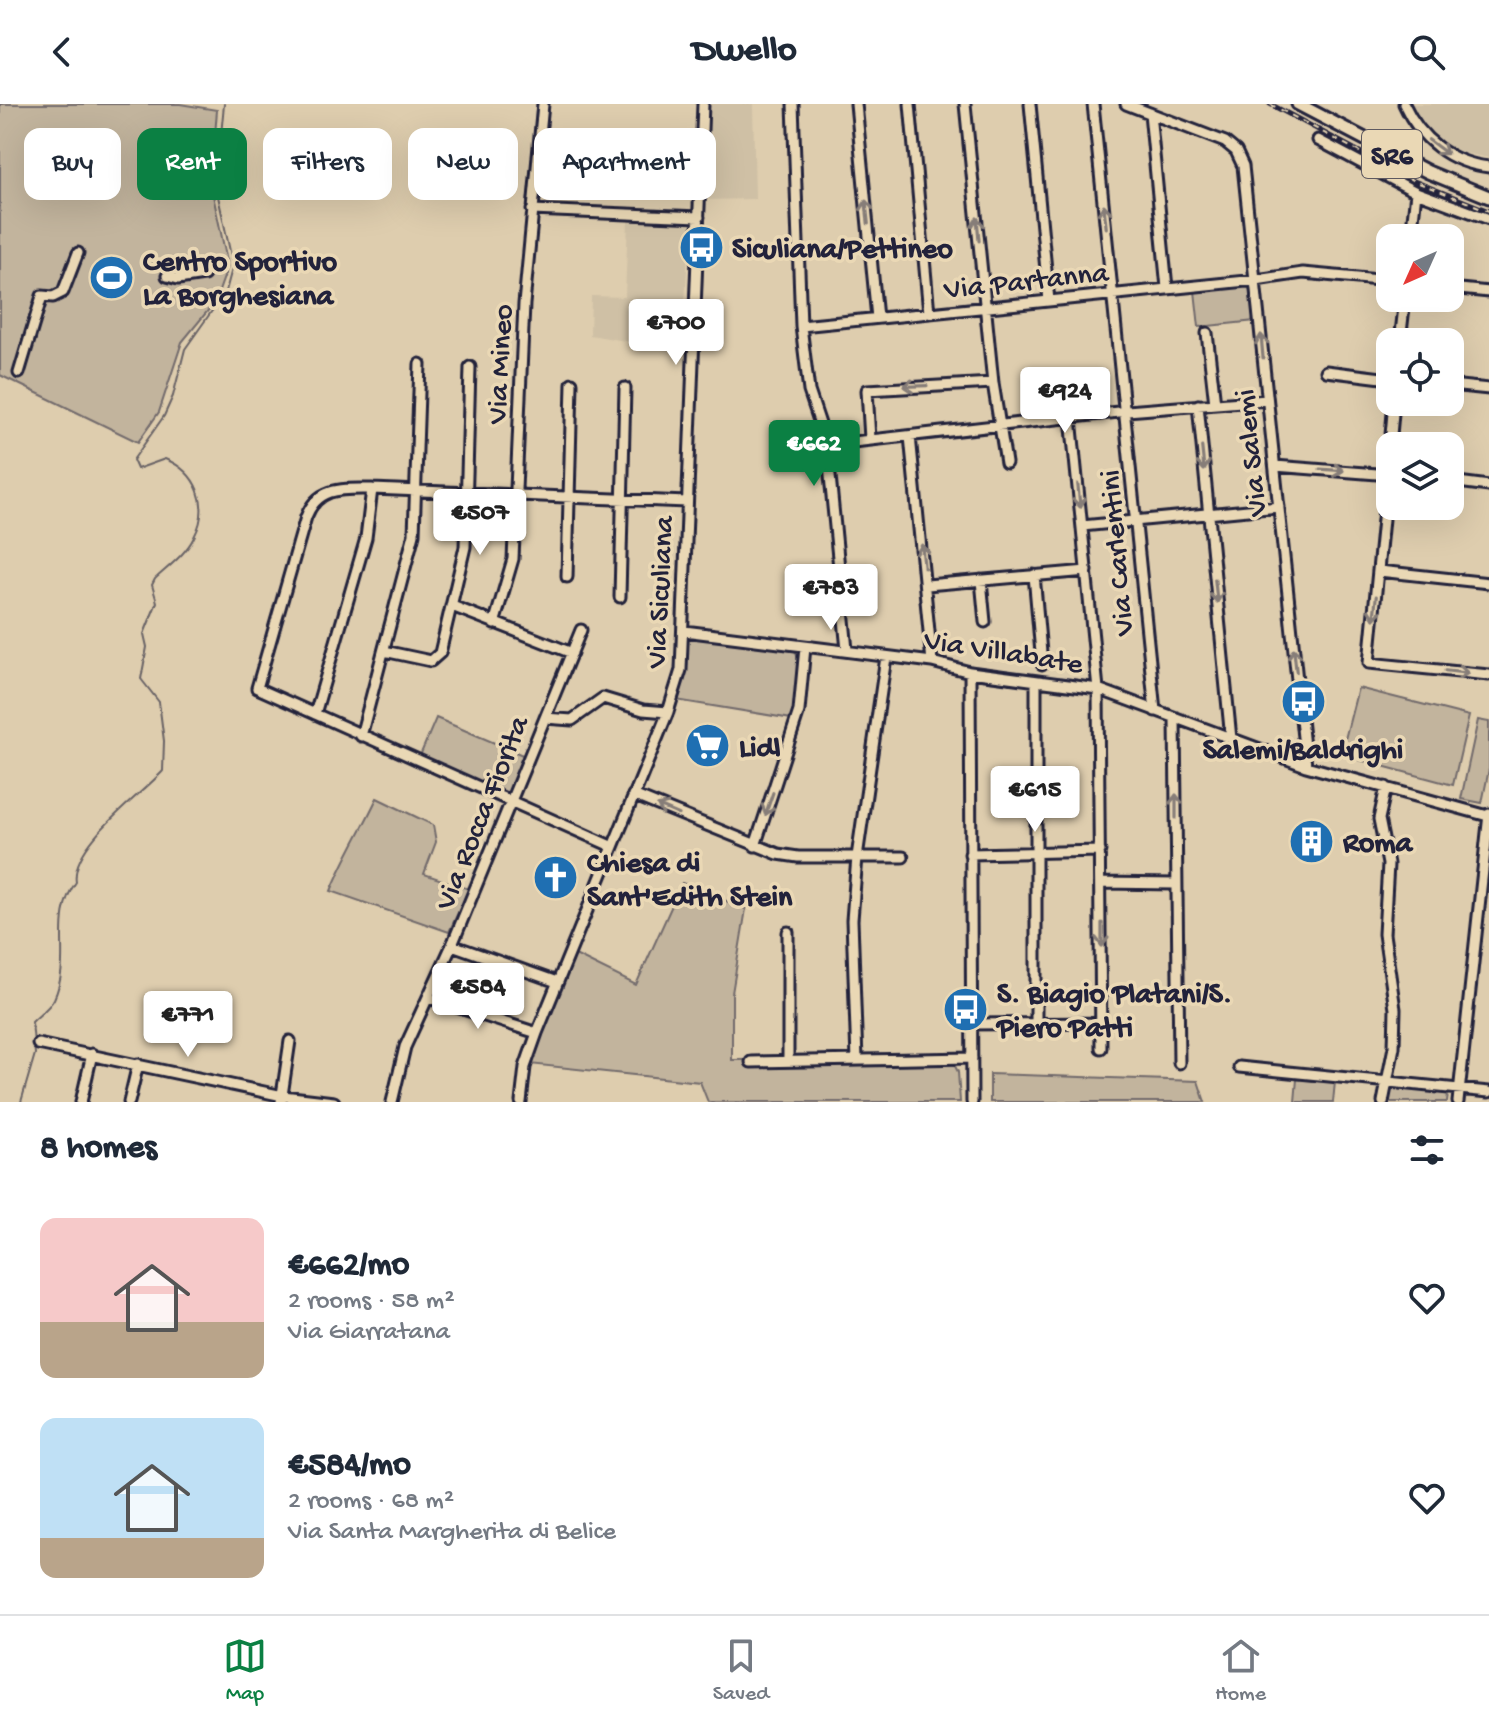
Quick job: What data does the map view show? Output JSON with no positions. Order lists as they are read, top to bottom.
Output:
{
  "streets": {
    "main road": ["SR6"],
    "street": [
      "Via Partanna",
      "Via Mineo",
      "Via Salemi",
      "Via Carlentini",
      "Via Siculiana",
      "Via Villabate",
      "Via Rocca Fiorita"
    ]
  },
  "crossings": [
    ["Via Partanna", "Via Salemi"],
    ["Via Partanna", "Via Carlentini"],
    ["Via Salemi", "Via Villabate"],
    ["Via Carlentini", "Via Villabate"],
    ["Via Siculiana", "Via Villabate"]
  ],
  "places": {
    "bus stop": ["Siculiana/Pettineo", "Salemi/Baldrighi", "S. Biagio Platani/S. Piero Patti"],
    "sports": ["Centro Sportivo La Borghesiana"],
    "supermarket": ["Lidl"],
    "building": ["Roma"],
    "church": ["Chiesa di Sant'Edith Stein"]
  },
  "north": "bottom left",
  "page": {
    "header": "Dwello",
    "chip": [
      "Buy",
      "Rent",
      "Filters",
      "New",
      "Apartment"
    ],
    "price": [
      "€700",
      "€924",
      "€662",
      "€507",
      "€783",
      "€615",
      "€584",
      "€771"
    ],
    "heading": "8 homes",
    "list": [
      {
        "name": "€662/mo",
        "note": "2 rooms · 58 m² · Via Giarratana"
      },
      {
        "name": "€584/mo",
        "note": "2 rooms · 68 m² · Via Santa Margherita di Belice"
      }
    ],
    "tabs": ["Map", "Saved", "Home"]
  }
}
